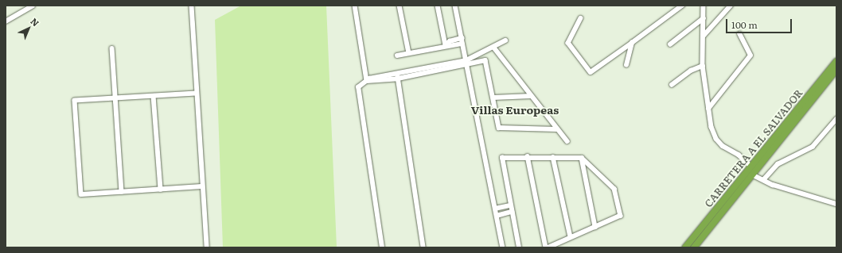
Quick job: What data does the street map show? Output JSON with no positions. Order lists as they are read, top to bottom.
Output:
{
  "streets": {
    "highway": ["CARRETERA A EL SALVADOR"]
  },
  "districts": ["Villas Europeas"],
  "scale_bar": "100 m",
  "north": "top right"
}
